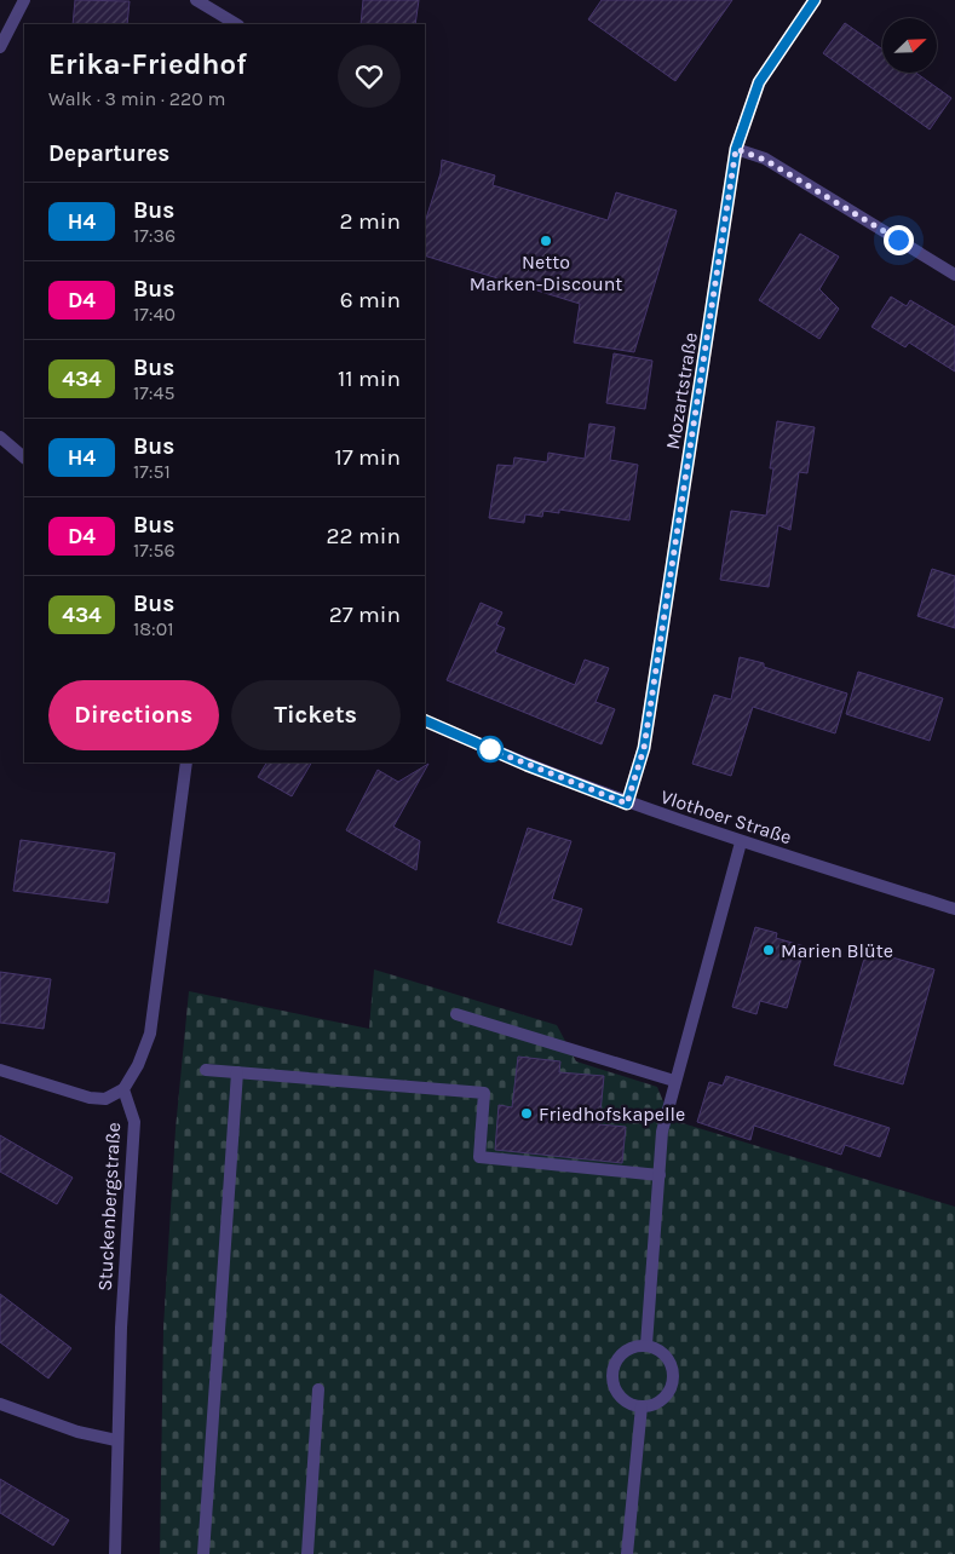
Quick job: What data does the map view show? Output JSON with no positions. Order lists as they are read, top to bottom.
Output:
{
  "streets": {
    "street": ["Mozartstraße", "Vlothoer Straße", "Stuckenbergstraße"]
  },
  "crossings": [
    ["Mozartstraße", "Vlothoer Straße"]
  ],
  "places": ["Netto Marken-Discount", "Marien Blüte", "Friedhofskapelle"],
  "lines": ["bus line H4"],
  "north": "top right",
  "page": {
    "heading": [
      ["Erika-Friedhof", "Walk · 3 min · 220 m"],
      "Departures"
    ],
    "list": [
      {
        "mark": "H4",
        "name": "Bus",
        "note": "17:36",
        "value": "2 min"
      },
      {
        "mark": "D4",
        "name": "Bus",
        "note": "17:40",
        "value": "6 min"
      },
      {
        "mark": "434",
        "name": "Bus",
        "note": "17:45",
        "value": "11 min"
      },
      {
        "mark": "H4",
        "name": "Bus",
        "note": "17:51",
        "value": "17 min"
      },
      {
        "mark": "D4",
        "name": "Bus",
        "note": "17:56",
        "value": "22 min"
      },
      {
        "mark": "434",
        "name": "Bus",
        "note": "18:01",
        "value": "27 min"
      }
    ],
    "buttons": ["Directions", "Tickets"]
  }
}
